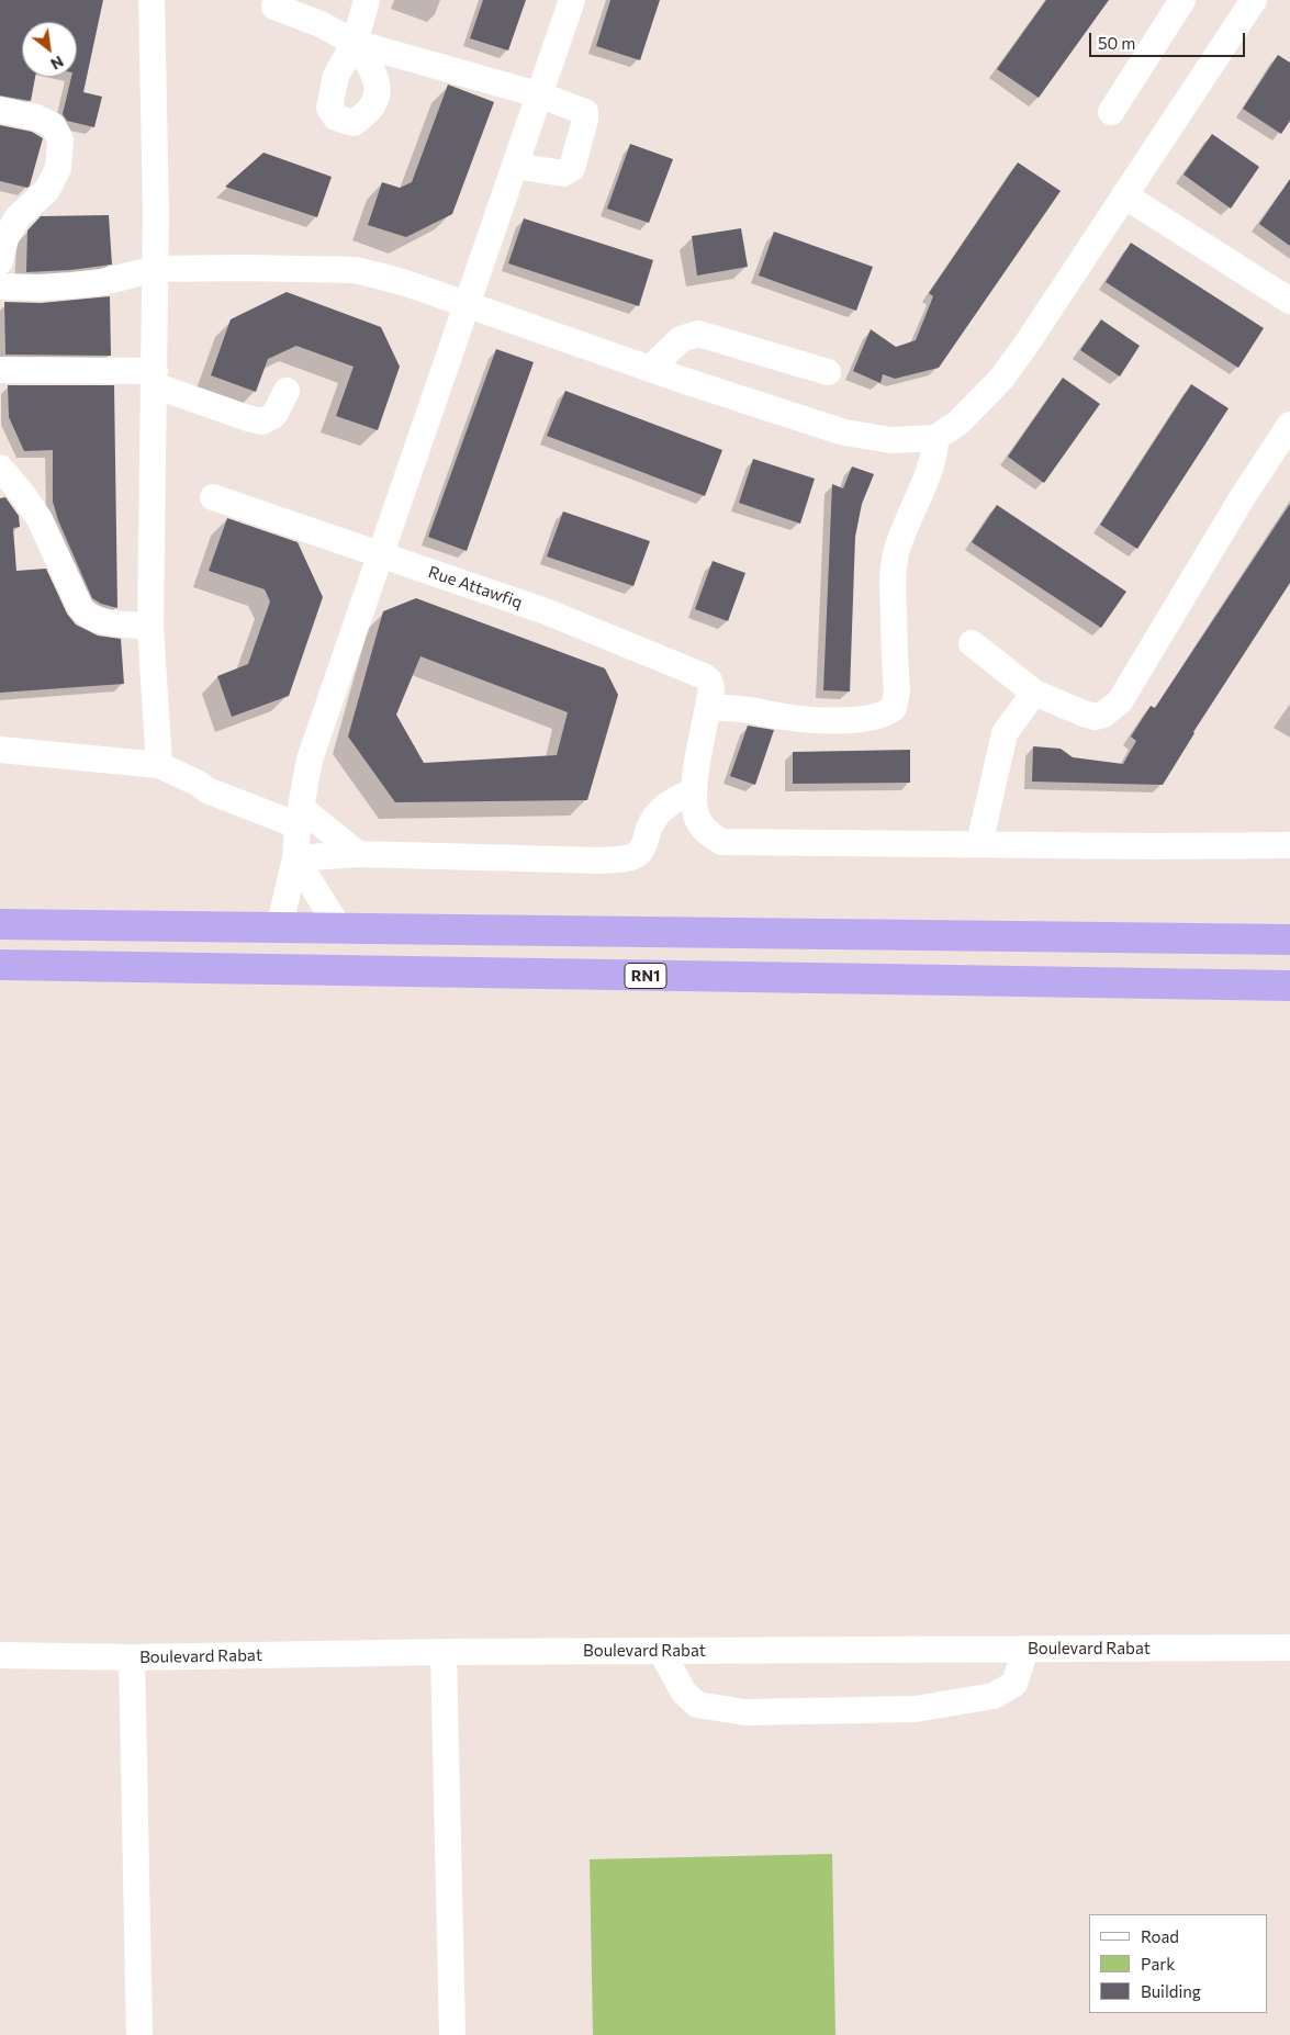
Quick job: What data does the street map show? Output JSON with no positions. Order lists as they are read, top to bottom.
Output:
{
  "streets": {
    "highway": ["RN1"],
    "street": ["Rue Attawfiq", "Boulevard Rabat"]
  },
  "legend": ["Road", "Park", "Building"],
  "scale_bar": "50 m",
  "north": "bottom right"
}
